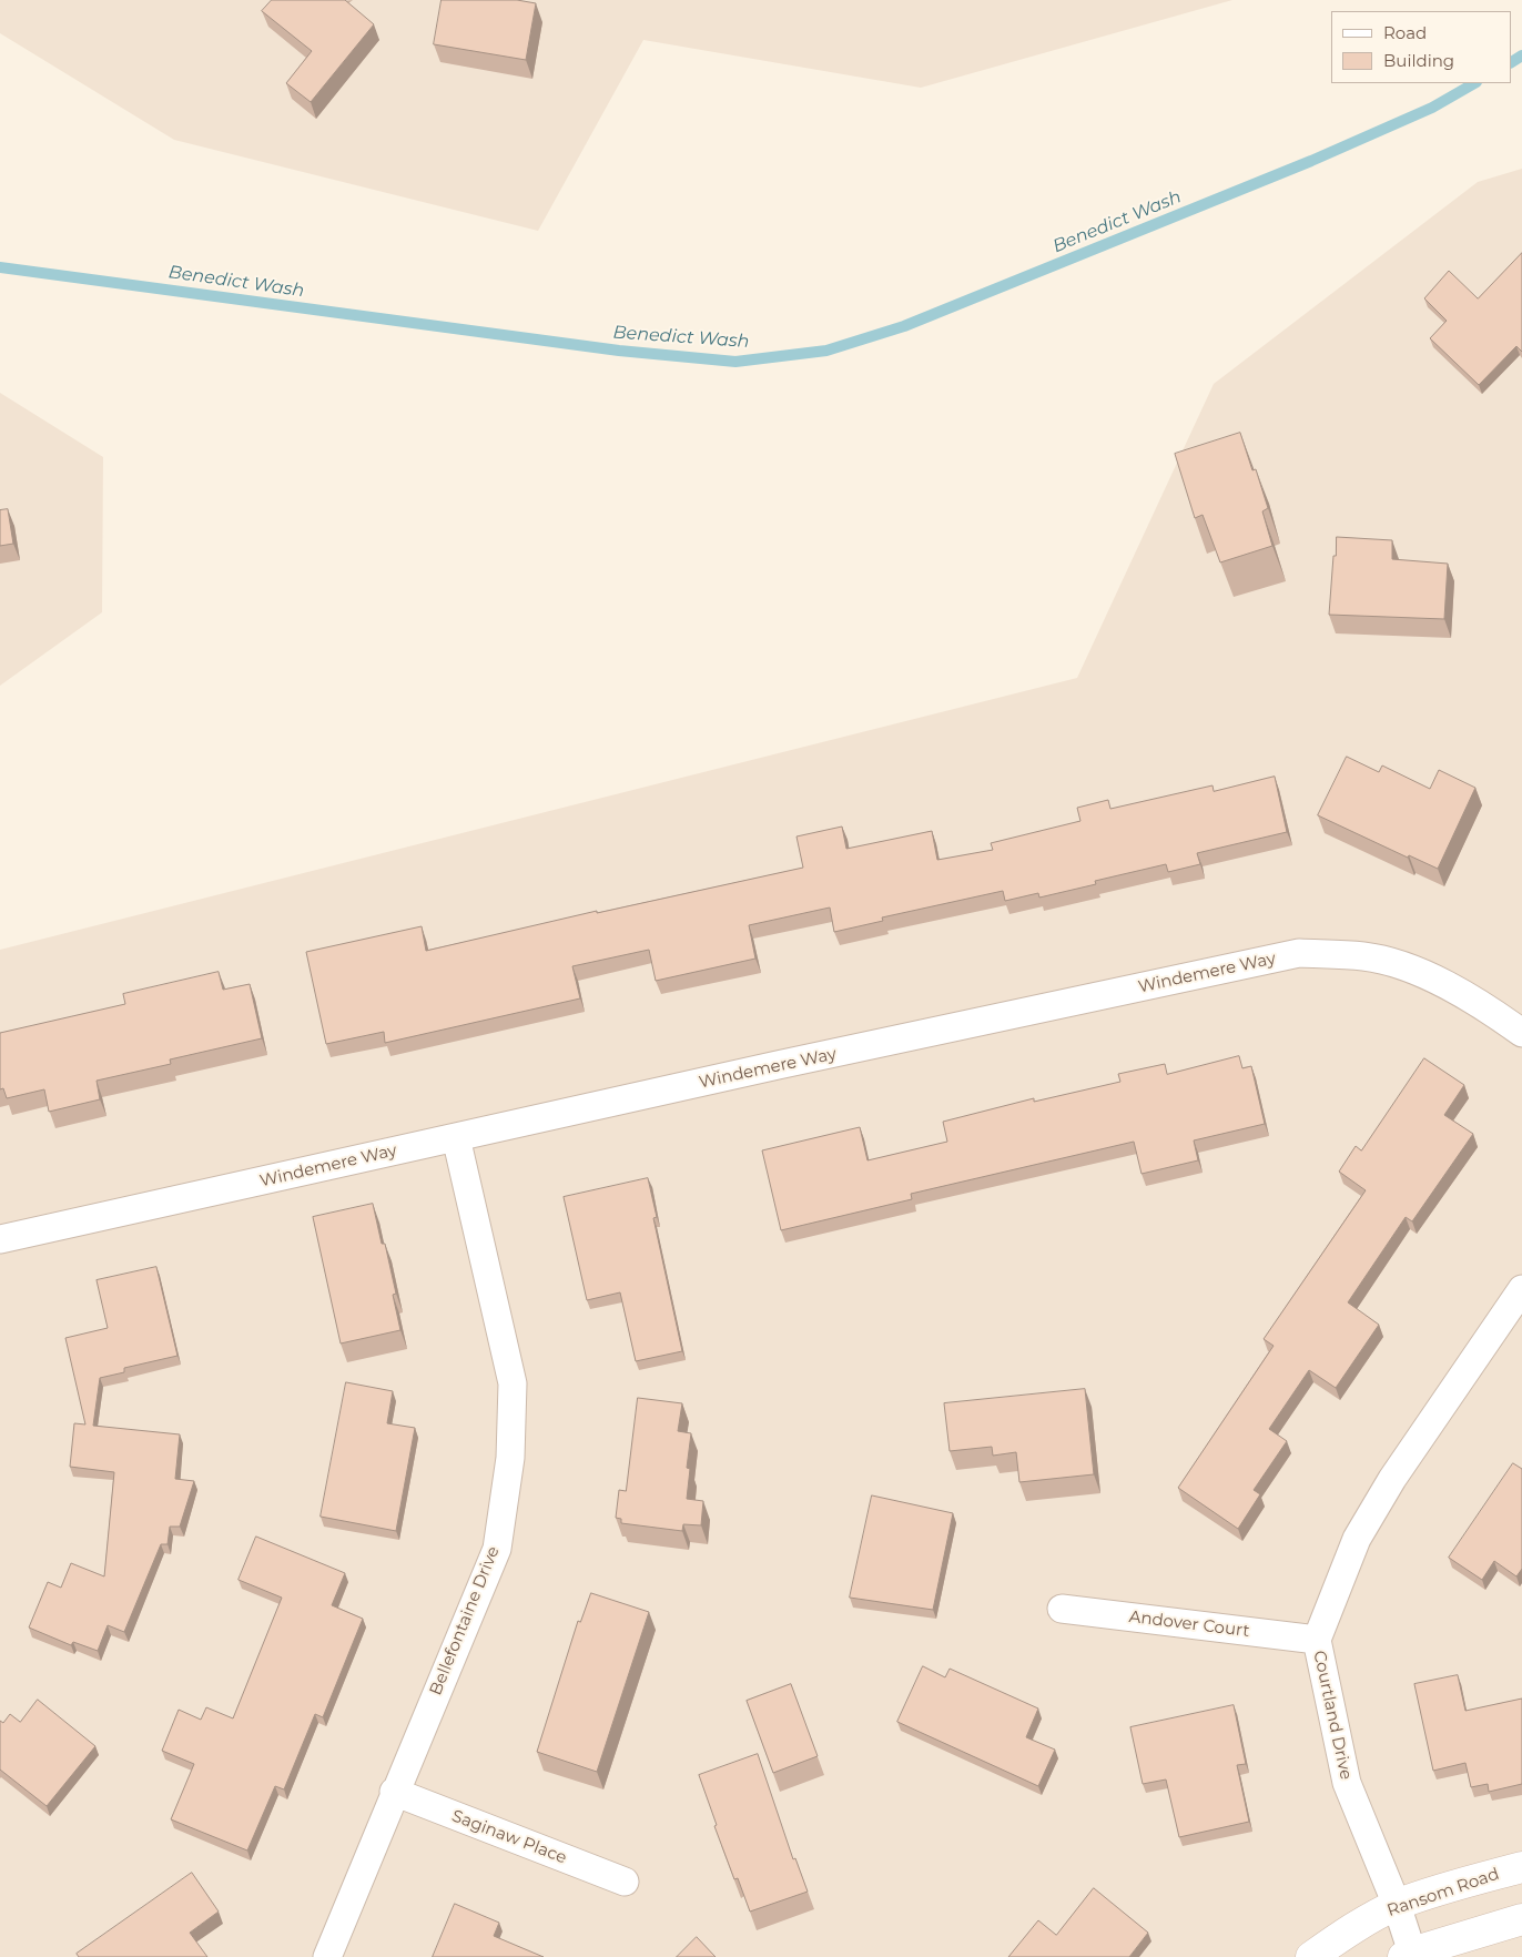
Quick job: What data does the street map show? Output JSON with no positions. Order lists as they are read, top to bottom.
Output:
{
  "streets": {
    "street": [
      "Windemere Way",
      "Bellefontaine Drive",
      "Andover Court",
      "Courtland Drive",
      "Saginaw Place",
      "Ransom Road"
    ]
  },
  "crossings": [
    ["Windemere Way", "Bellefontaine Drive"],
    ["Bellefontaine Drive", "Saginaw Place"],
    ["Andover Court", "Courtland Drive"],
    ["Courtland Drive", "Ransom Road"]
  ],
  "water": ["Benedict Wash"],
  "legend": ["Road", "Building"]
}
